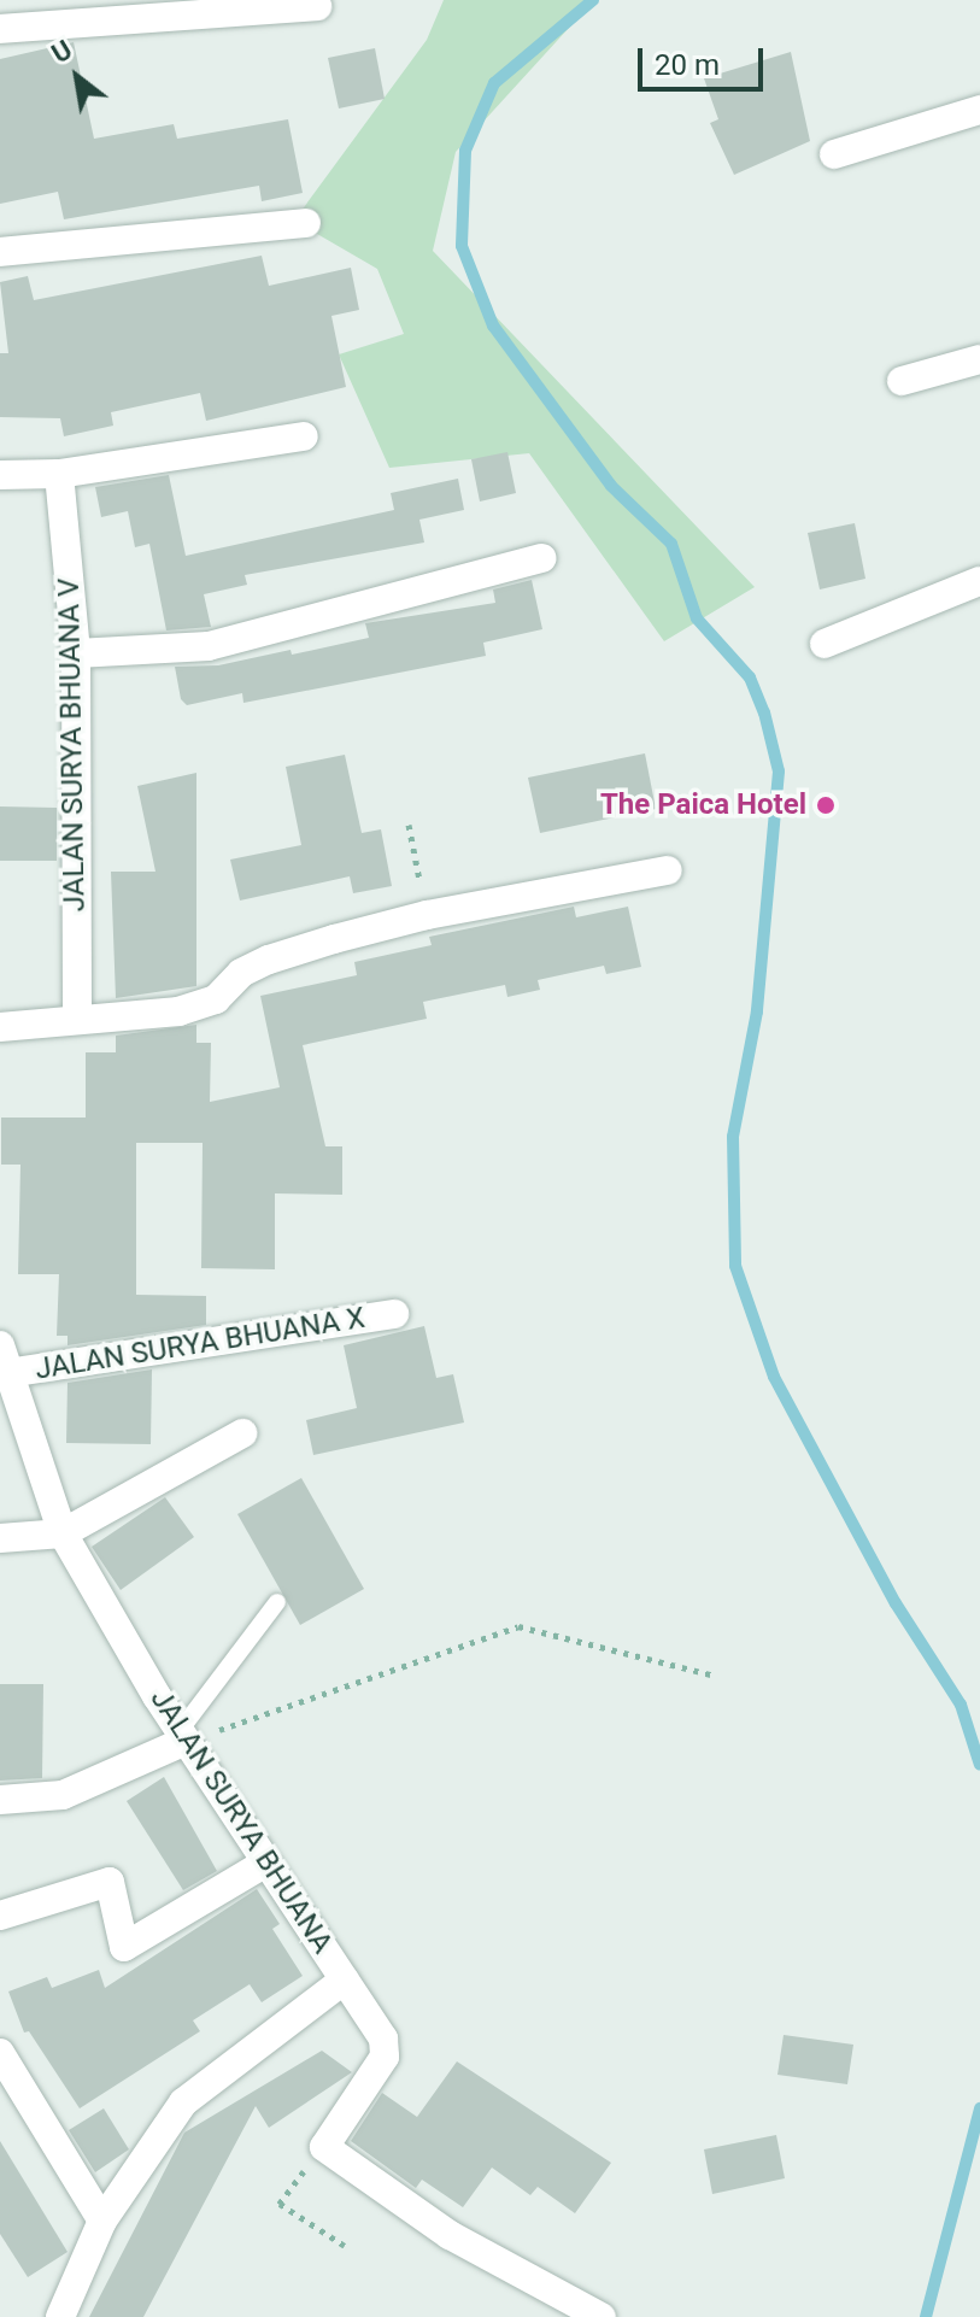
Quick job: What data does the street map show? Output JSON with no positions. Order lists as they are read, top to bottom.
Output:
{
  "streets": {
    "street": ["JALAN SURYA BHUANA V", "JALAN SURYA BHUANA X", "JALAN SURYA BHUANA"]
  },
  "crossings": [
    ["JALAN SURYA BHUANA X", "JALAN SURYA BHUANA"]
  ],
  "places": ["The Paica Hotel"],
  "scale_bar": "20 m",
  "north": "top left"
}
